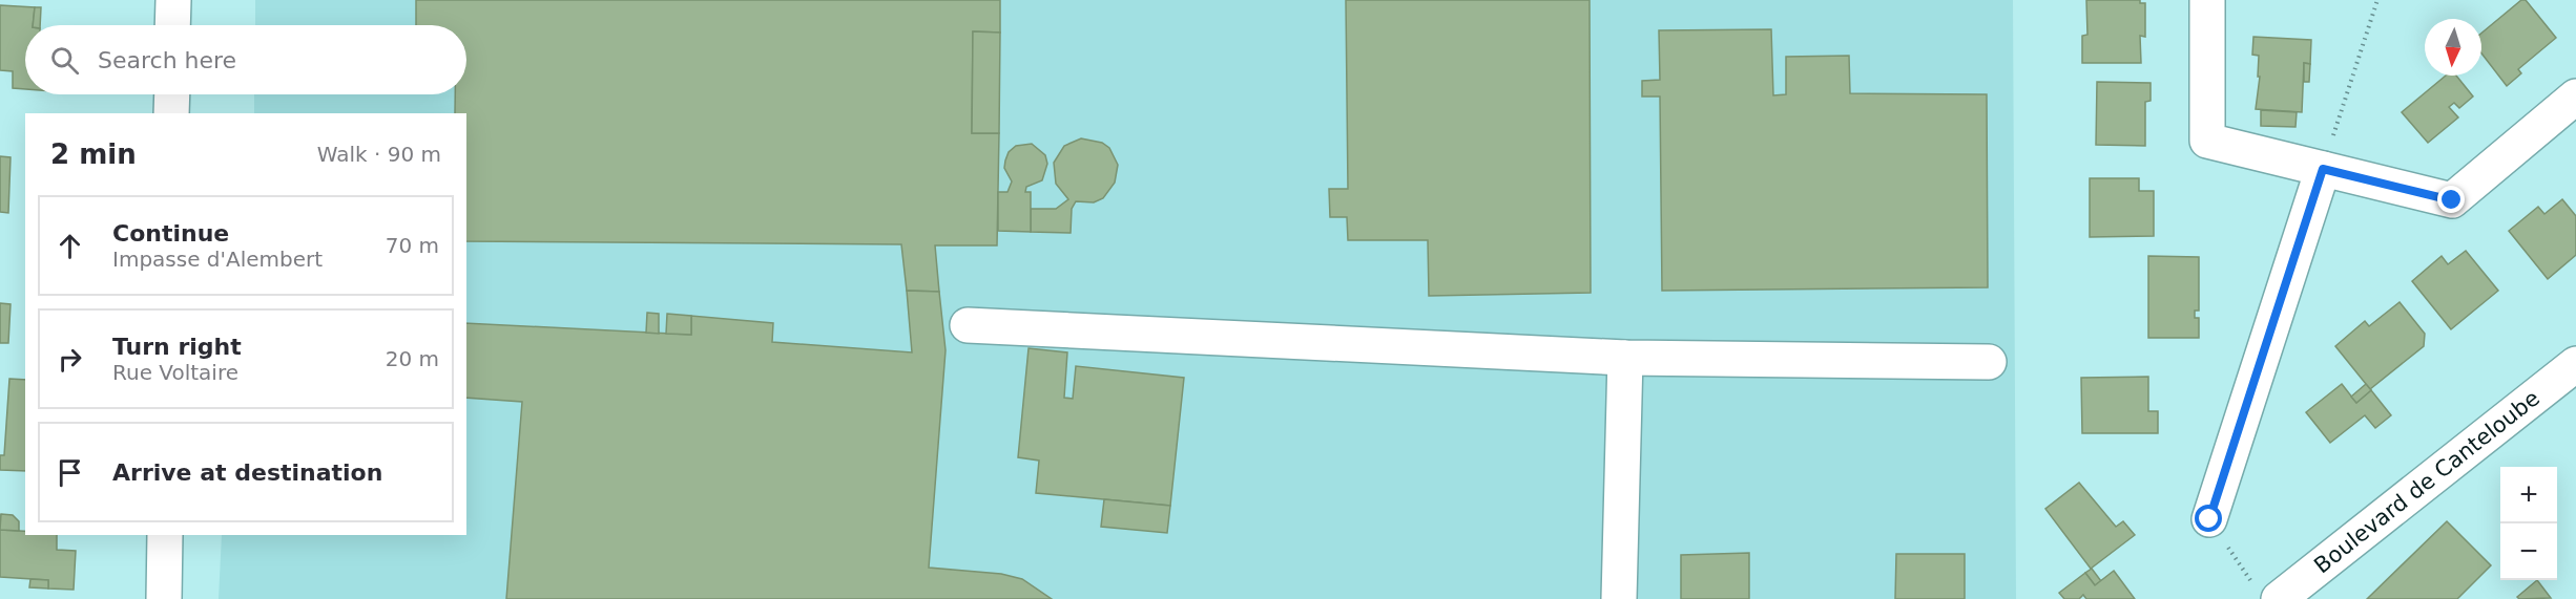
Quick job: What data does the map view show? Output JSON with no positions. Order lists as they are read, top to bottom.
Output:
{
  "streets": {
    "street": ["Boulevard de Canteloube"]
  },
  "north": "bottom",
  "page": {
    "search": "Search here",
    "heading": ["2 min", "Walk · 90 m"],
    "list": [
      ["Continue", "Impasse d'Alembert", "70 m"],
      ["Turn right", "Rue Voltaire", "20 m"],
      "Arrive at destination"
    ],
    "map_buttons": ["+", "−"]
  }
}
